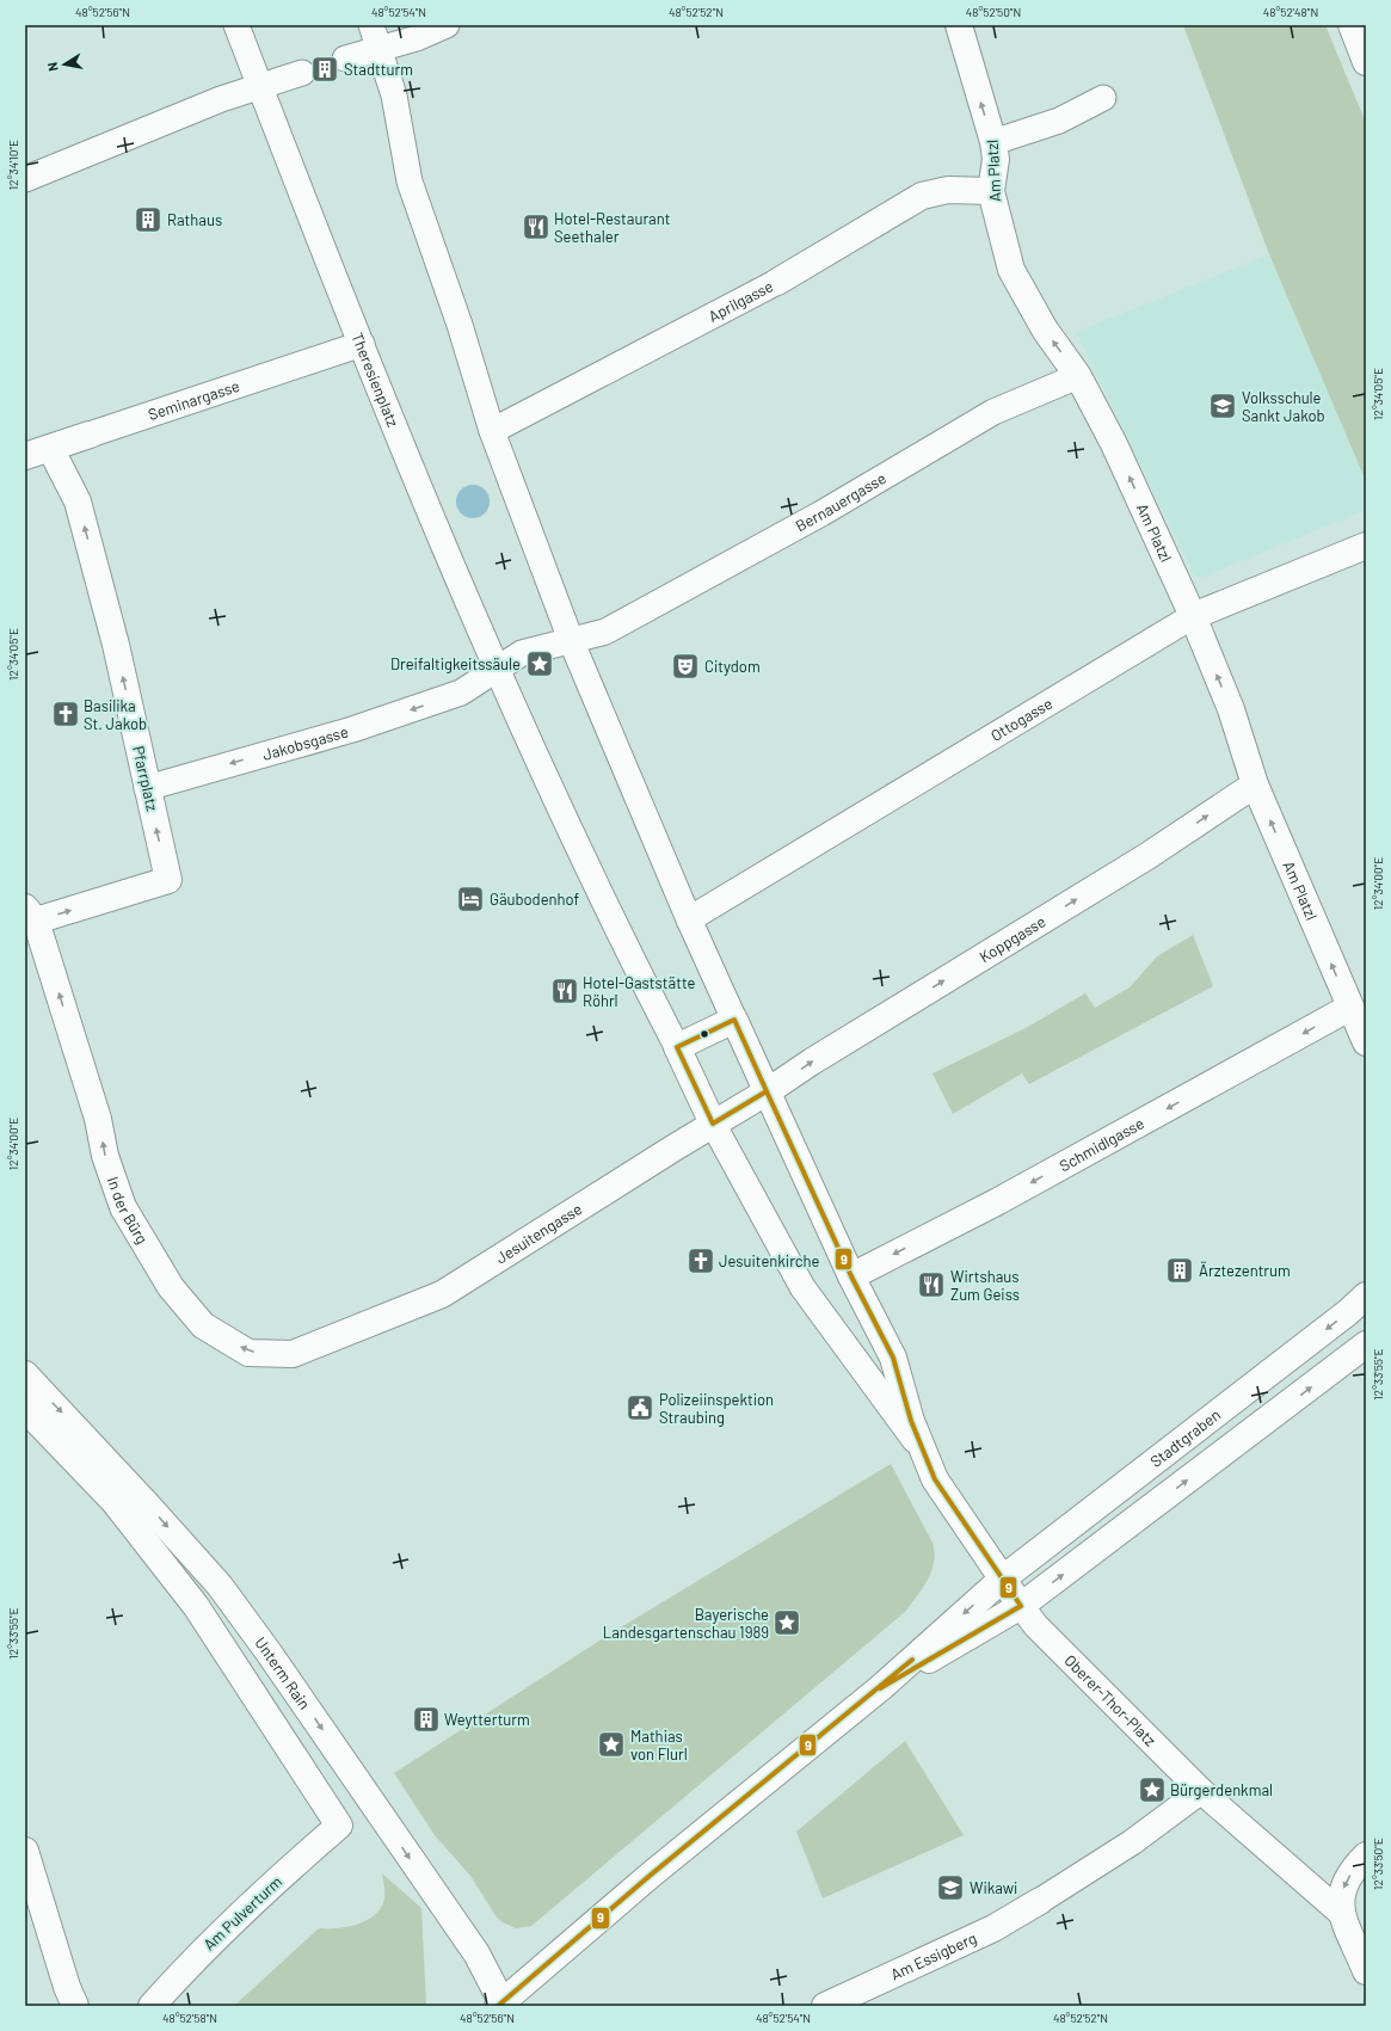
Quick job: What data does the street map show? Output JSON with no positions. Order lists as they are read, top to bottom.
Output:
{
  "streets": {
    "street": [
      "Am Platzl",
      "Aprilgasse",
      "Theresienplatz",
      "Seminargasse",
      "Bernauergasse",
      "Ottogasse",
      "Jakobsgasse",
      "Pfarrplatz",
      "Koppgasse",
      "Schmidlgasse",
      "In der Bürg",
      "Jesuitengasse",
      "Stadtgraben",
      "Unterm Rain",
      "Oberer-Thor-Platz",
      "Am Pulverturm",
      "Am Essigberg"
    ]
  },
  "crossings": [
    ["Am Platzl", "Aprilgasse"],
    ["Am Platzl", "Bernauergasse"],
    ["Am Platzl", "Ottogasse"],
    ["Am Platzl", "Koppgasse"],
    ["Am Platzl", "Schmidlgasse"],
    ["Aprilgasse", "Theresienplatz"],
    ["Theresienplatz", "Seminargasse"],
    ["Theresienplatz", "Bernauergasse"],
    ["Theresienplatz", "Ottogasse"],
    ["Theresienplatz", "Jakobsgasse"],
    ["Theresienplatz", "Koppgasse"],
    ["Theresienplatz", "Schmidlgasse"],
    ["Theresienplatz", "Jesuitengasse"],
    ["Theresienplatz", "Stadtgraben"],
    ["Theresienplatz", "Oberer-Thor-Platz"],
    ["Seminargasse", "Pfarrplatz"],
    ["Jakobsgasse", "Pfarrplatz"],
    ["Pfarrplatz", "In der Bürg"],
    ["Koppgasse", "Jesuitengasse"],
    ["In der Bürg", "Jesuitengasse"]
  ],
  "one_way": [
    "Am Platzl",
    "Jakobsgasse",
    "Koppgasse",
    "Schmidlgasse"
  ],
  "places": {
    "building": [
      "Stadtturm",
      "Rathaus",
      "Ärztezentrum",
      "Weytterturm"
    ],
    "restaurant": ["Hotel-Restaurant Seethaler", "Hotel-Gaststätte Röhrl", "Wirtshaus Zum Geiss"],
    "school or university": ["Volksschule Sankt Jakob", "Wikawi"],
    "place": [
      "Dreifaltigkeitssäule",
      "Bayerische Landesgartenschau 1989",
      "Mathias von Flurl",
      "Bürgerdenkmal"
    ],
    "theatre": ["Citydom"],
    "church": ["Basilika St. Jakob", "Jesuitenkirche"],
    "hotel": ["Gäubodenhof"],
    "public building": ["Polizeiinspektion Straubing"]
  },
  "lines": ["transit line 9"],
  "north": "left",
  "coordinates": [
    "48°52'56\"N",
    "48°52'54\"N",
    "48°52'52\"N",
    "48°52'50\"N",
    "48°52'48\"N",
    "12°34'10\"E",
    "12°34'05\"E",
    "12°34'00\"E",
    "12°33'55\"E",
    "12°33'50\"E",
    "48°52'58\"N"
  ]
}
